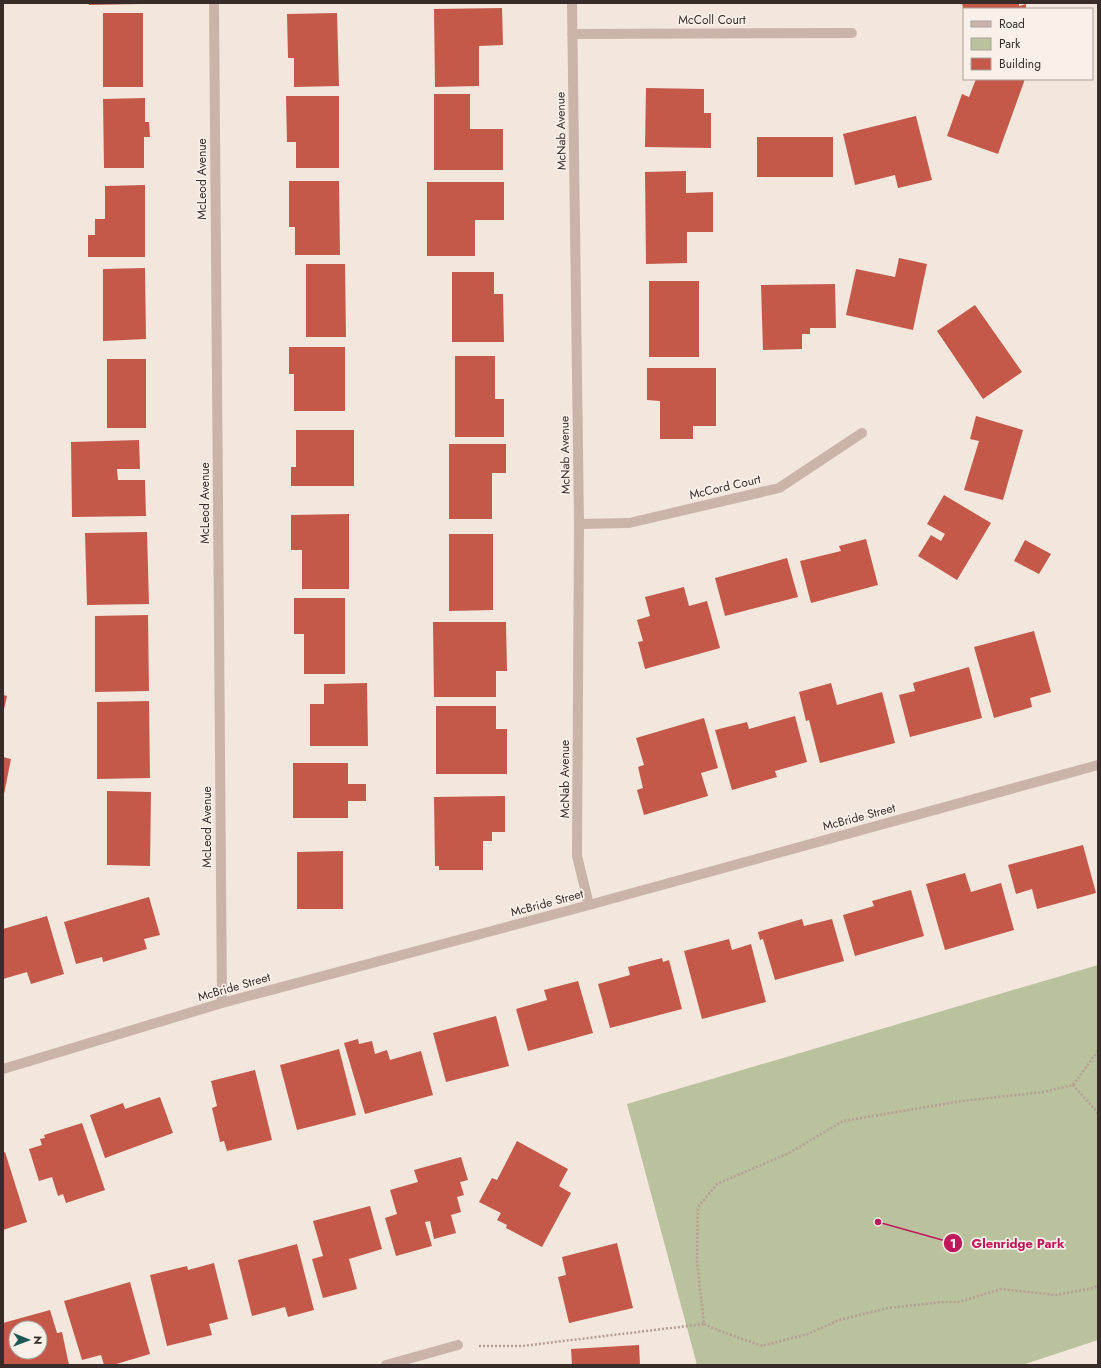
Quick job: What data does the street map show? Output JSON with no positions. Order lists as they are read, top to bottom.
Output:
{
  "streets": {
    "street": [
      "McColl Court",
      "McNab Avenue",
      "McLeod Avenue",
      "McCord Court",
      "McBride Street"
    ]
  },
  "crossings": [
    ["McColl Court", "McNab Avenue"],
    ["McNab Avenue", "McCord Court"],
    ["McNab Avenue", "McBride Street"],
    ["McLeod Avenue", "McBride Street"]
  ],
  "places": ["Glenridge Park"],
  "legend": ["Road", "Park", "Building"],
  "north": "right"
}
